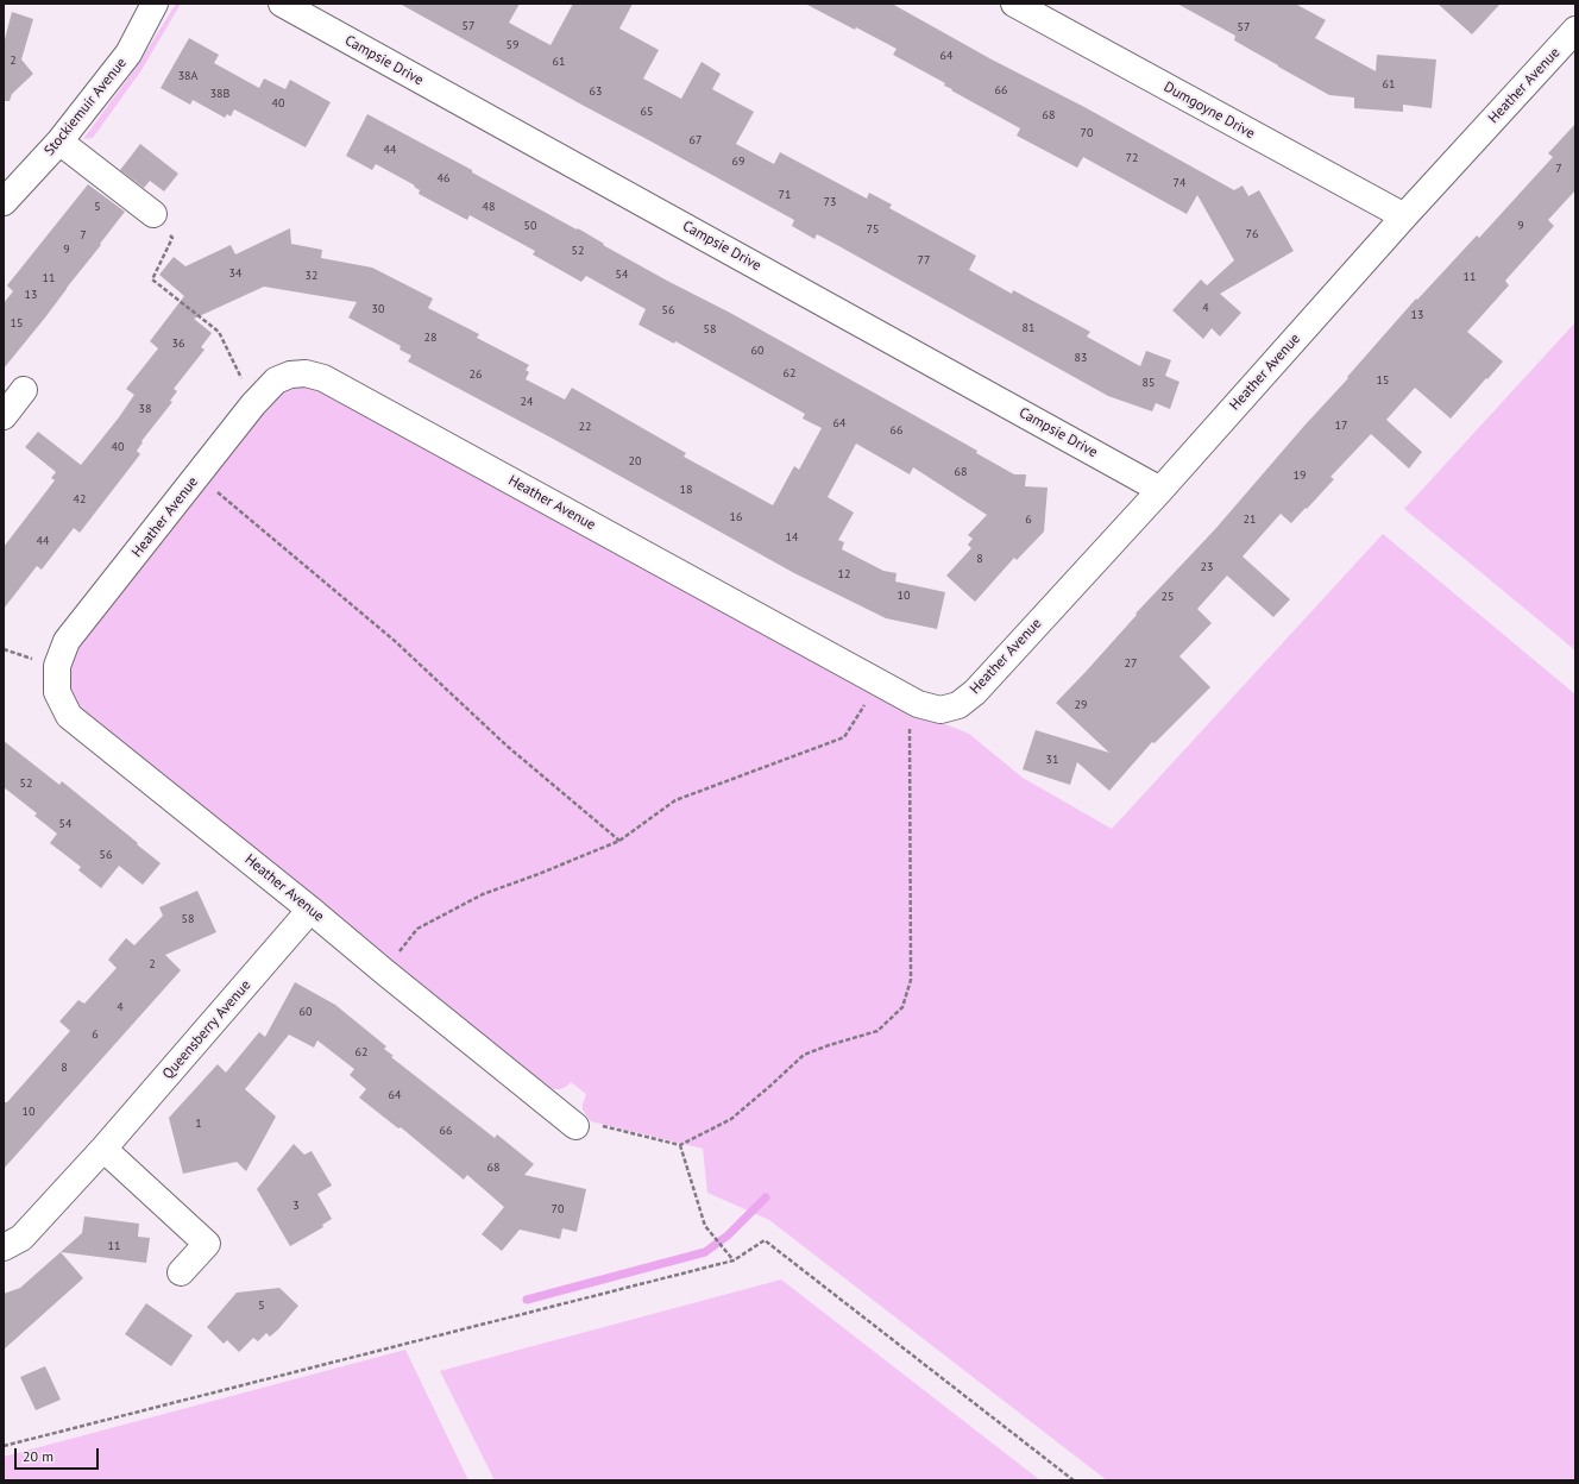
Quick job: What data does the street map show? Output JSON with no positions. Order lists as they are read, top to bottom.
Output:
{
  "streets": {
    "street": [
      "Campsie Drive",
      "Heather Avenue",
      "Stockiemuir Avenue",
      "Dumgoyne Drive",
      "Queensberry Avenue"
    ]
  },
  "crossings": [
    ["Campsie Drive", "Heather Avenue"],
    ["Heather Avenue", "Dumgoyne Drive"],
    ["Heather Avenue", "Queensberry Avenue"]
  ],
  "house_numbers": [
    "57",
    "57",
    "59",
    "64",
    "2",
    "61",
    "38A",
    "61",
    "66",
    "63",
    "38B",
    "40",
    "65",
    "68",
    "70",
    "67",
    "44",
    "72",
    "69",
    "7",
    "46",
    "74",
    "71",
    "73",
    "5",
    "48",
    "50",
    "9",
    "75",
    "76",
    "7",
    "9",
    "52",
    "77",
    "34",
    "54",
    "32",
    "11",
    "11",
    "13",
    "4",
    "30",
    "56",
    "13",
    "15",
    "81",
    "58",
    "28",
    "36",
    "60",
    "83",
    "62",
    "26",
    "15",
    "85",
    "24",
    "38",
    "64",
    "17",
    "22",
    "66",
    "40",
    "20",
    "68",
    "19",
    "18",
    "42",
    "16",
    "6",
    "21",
    "14",
    "44",
    "8",
    "23",
    "12",
    "10",
    "25",
    "27",
    "29",
    "31",
    "52",
    "54",
    "56",
    "58",
    "2",
    "4",
    "60",
    "6",
    "62",
    "8",
    "64",
    "10",
    "1",
    "66",
    "68",
    "3",
    "70",
    "11",
    "5"
  ],
  "scale_bar": "20 m"
}
